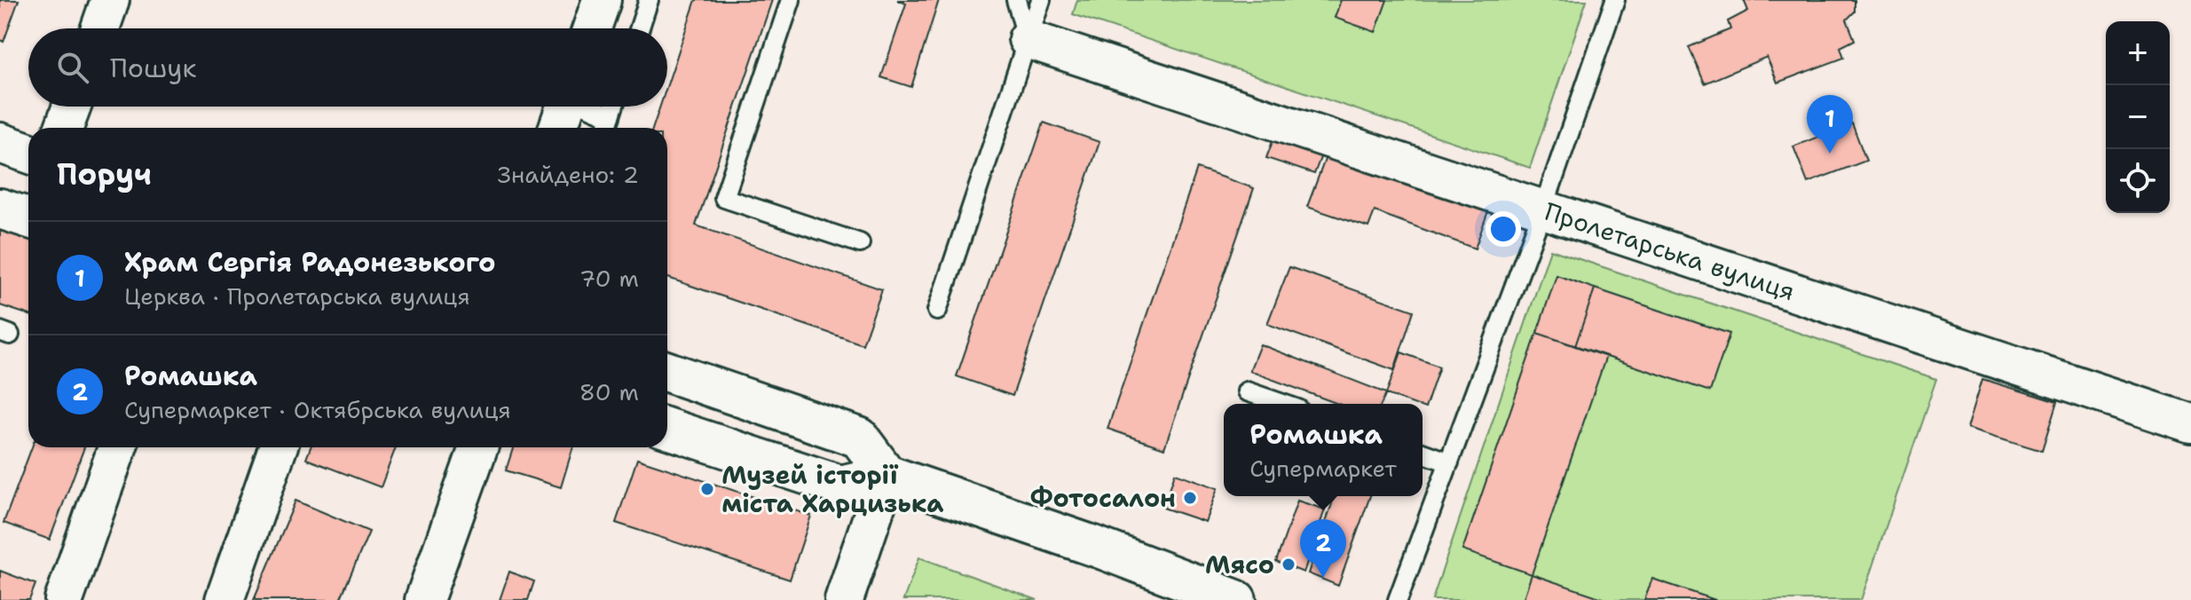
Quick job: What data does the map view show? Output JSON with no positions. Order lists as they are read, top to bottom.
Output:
{
  "streets": {
    "street": ["Пролетарська вулиця"]
  },
  "places": ["Музей історії міста Харцизька", "Фотосалон", "Мясо"],
  "page": {
    "map_buttons": ["+", "−"],
    "search": "Пошук",
    "pins": ["1", "2"],
    "heading": ["Поруч", "Знайдено: 2"],
    "list": [
      {
        "mark": "1",
        "name": "Храм Сергія Радонезького",
        "note": "Церква · Пролетарська вулиця",
        "value": "70 m"
      },
      {
        "mark": "2",
        "name": "Ромашка",
        "note": "Супермаркет · Октябрська вулиця",
        "value": "80 m"
      }
    ],
    "popup": ["Ромашка", "Супермаркет"]
  }
}
